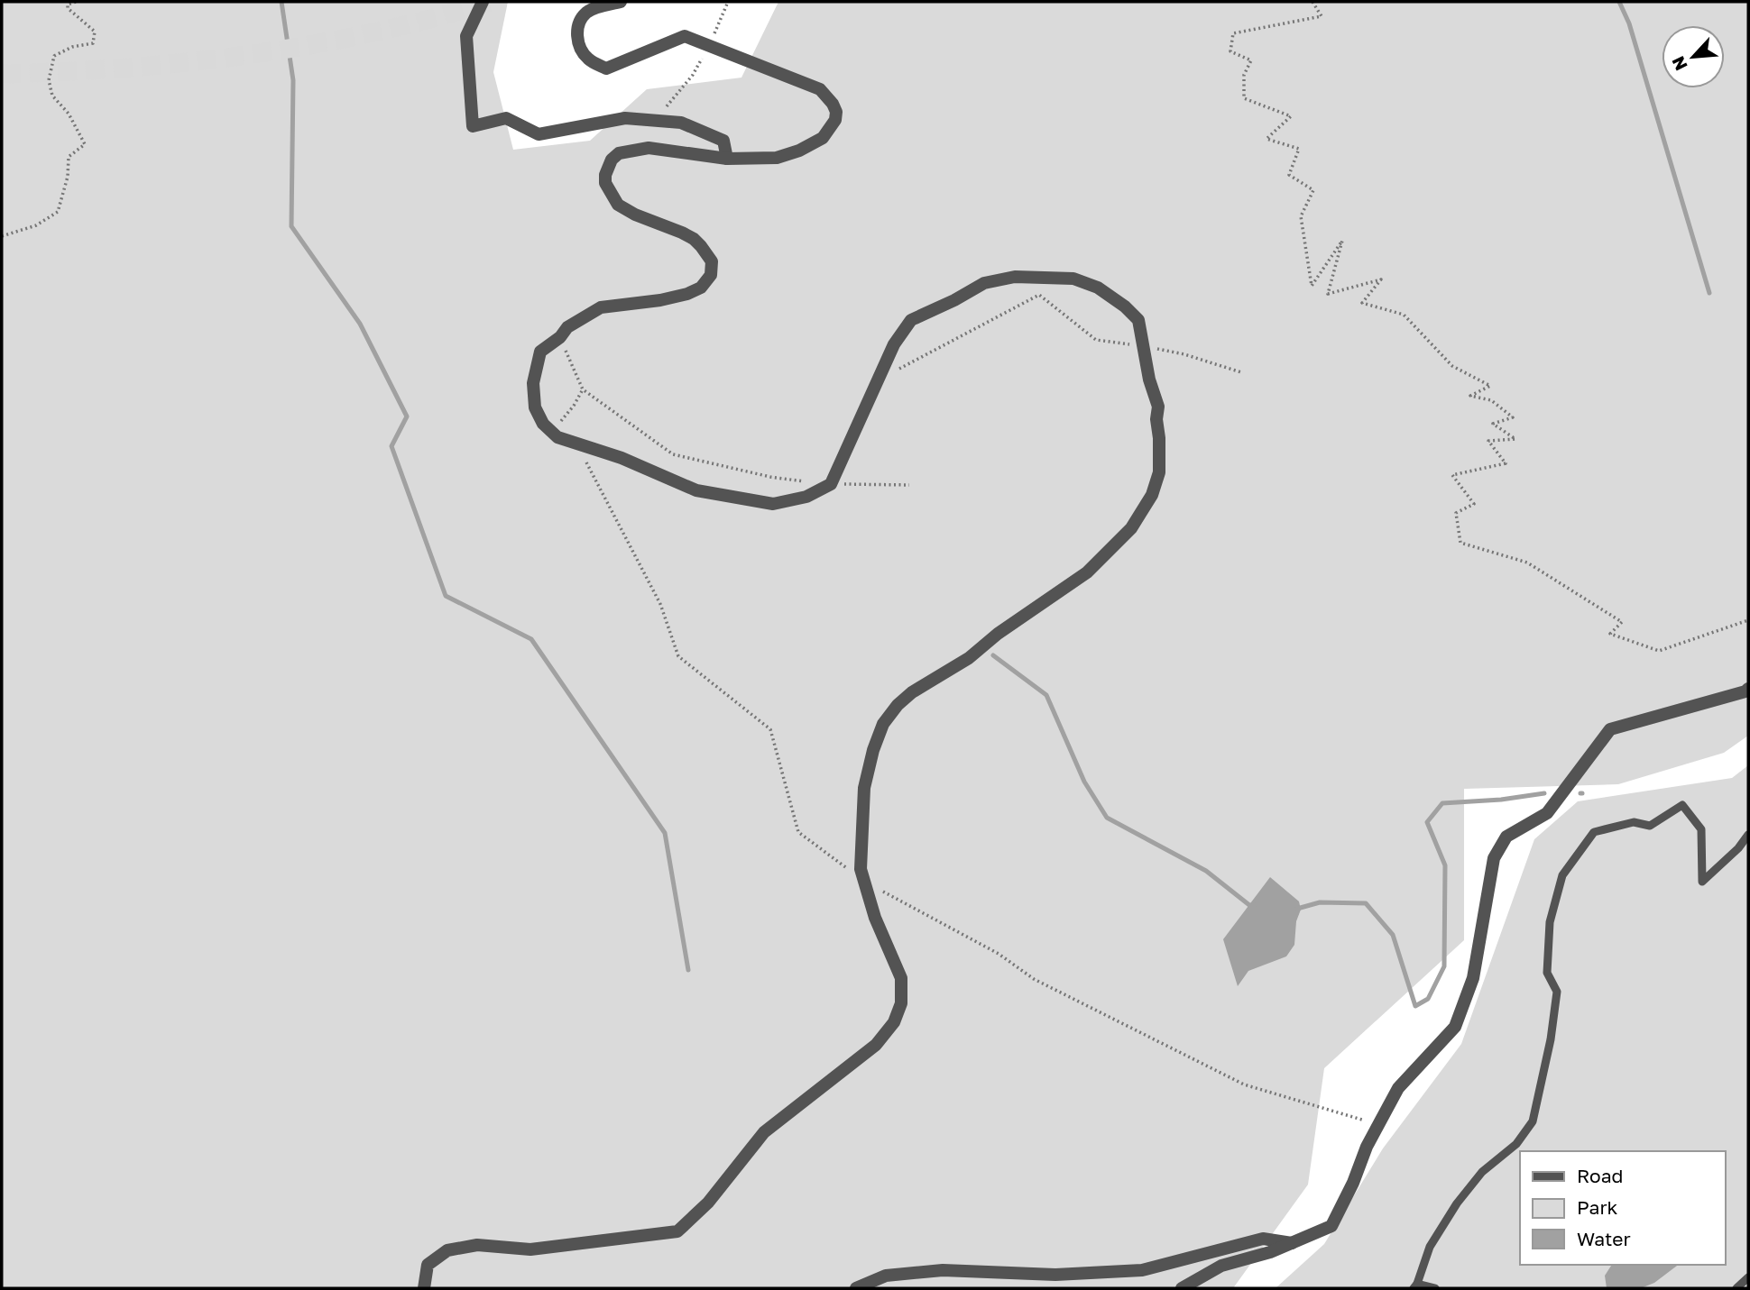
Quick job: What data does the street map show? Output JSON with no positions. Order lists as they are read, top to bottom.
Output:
{
  "legend": ["Road", "Park", "Water"],
  "north": "bottom left"
}
